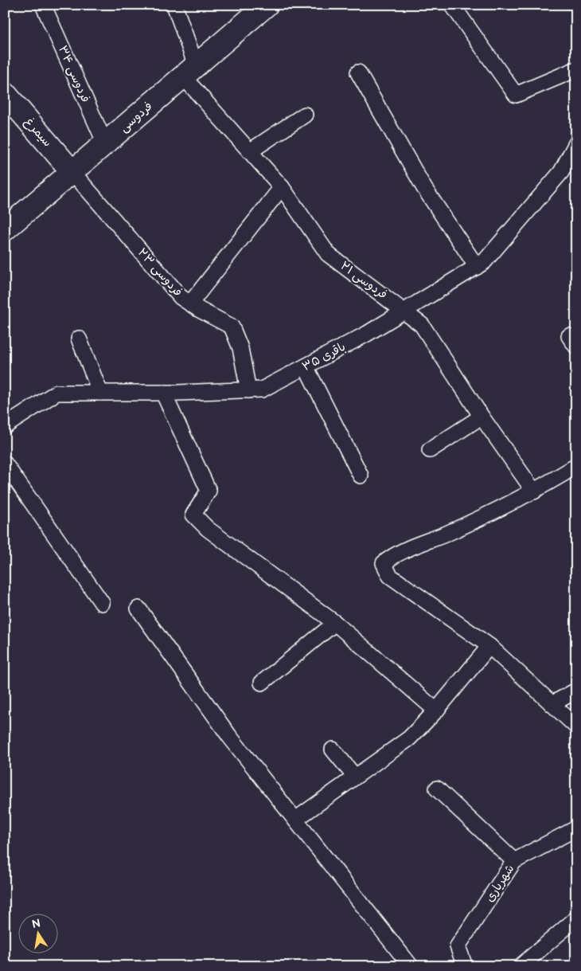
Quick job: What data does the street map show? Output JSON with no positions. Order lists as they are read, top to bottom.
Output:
{
  "streets": {
    "main road": ["فردوسی", "سیمرغ"],
    "street": [
      "فردوسی ۳۴",
      "فردوسی ۲۳",
      "فردوسی ۲۱",
      "باقری ۳۵",
      "شهریاری"
    ]
  },
  "crossings": [
    ["فردوسی ۳۴", "فردوسی"],
    ["فردوسی", "سیمرغ"],
    ["فردوسی", "فردوسی ۲۳"],
    ["فردوسی", "فردوسی ۲۱"],
    ["سیمرغ", "فردوسی ۲۳"],
    ["فردوسی ۲۳", "باقری ۳۵"],
    ["فردوسی ۲۱", "باقری ۳۵"]
  ],
  "north": "top"
}
